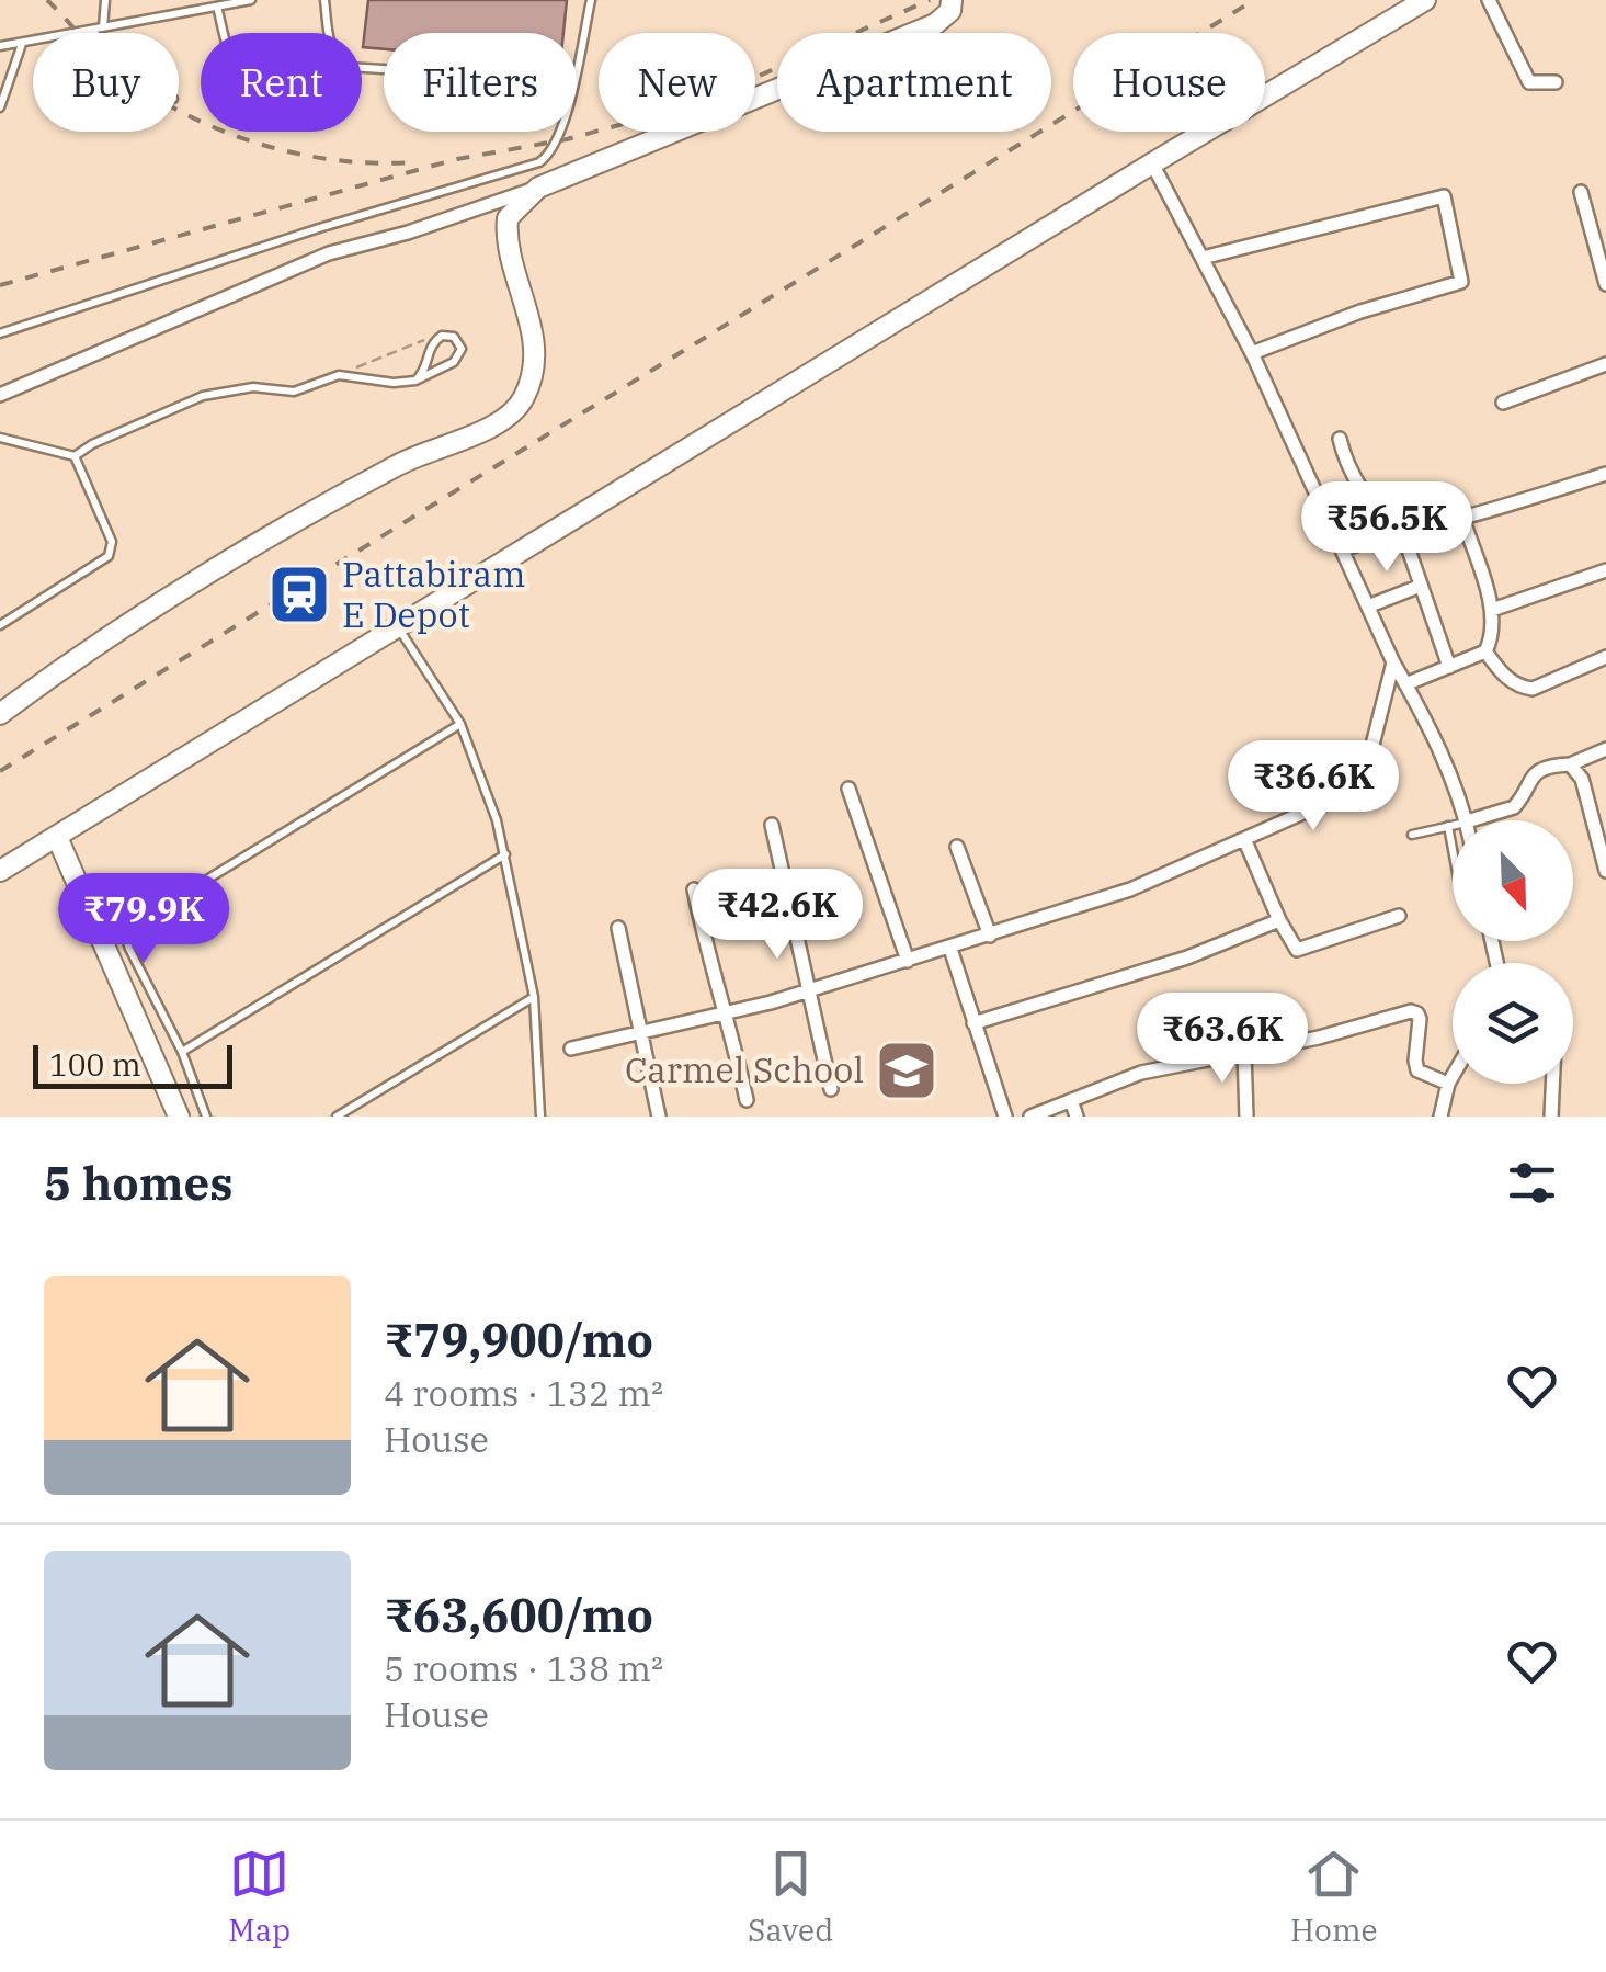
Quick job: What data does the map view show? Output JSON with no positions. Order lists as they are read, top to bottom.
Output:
{
  "places": {
    "station": ["Pattabiram E Depot"],
    "school or university": ["Carmel School"]
  },
  "scale_bar": "100 m",
  "north": "bottom right",
  "page": {
    "chip": [
      "Buy",
      "Rent",
      "Filters",
      "New",
      "Apartment",
      "House"
    ],
    "price": [
      "₹56.5K",
      "₹36.6K",
      "₹42.6K",
      "₹79.9K",
      "₹63.6K"
    ],
    "scale": "100 m",
    "heading": "5 homes",
    "list": [
      {
        "name": "₹79,900/mo",
        "note": "4 rooms · 132 m² · House"
      },
      {
        "name": "₹63,600/mo",
        "note": "5 rooms · 138 m² · House"
      }
    ],
    "tabs": ["Map", "Saved", "Home"]
  }
}
